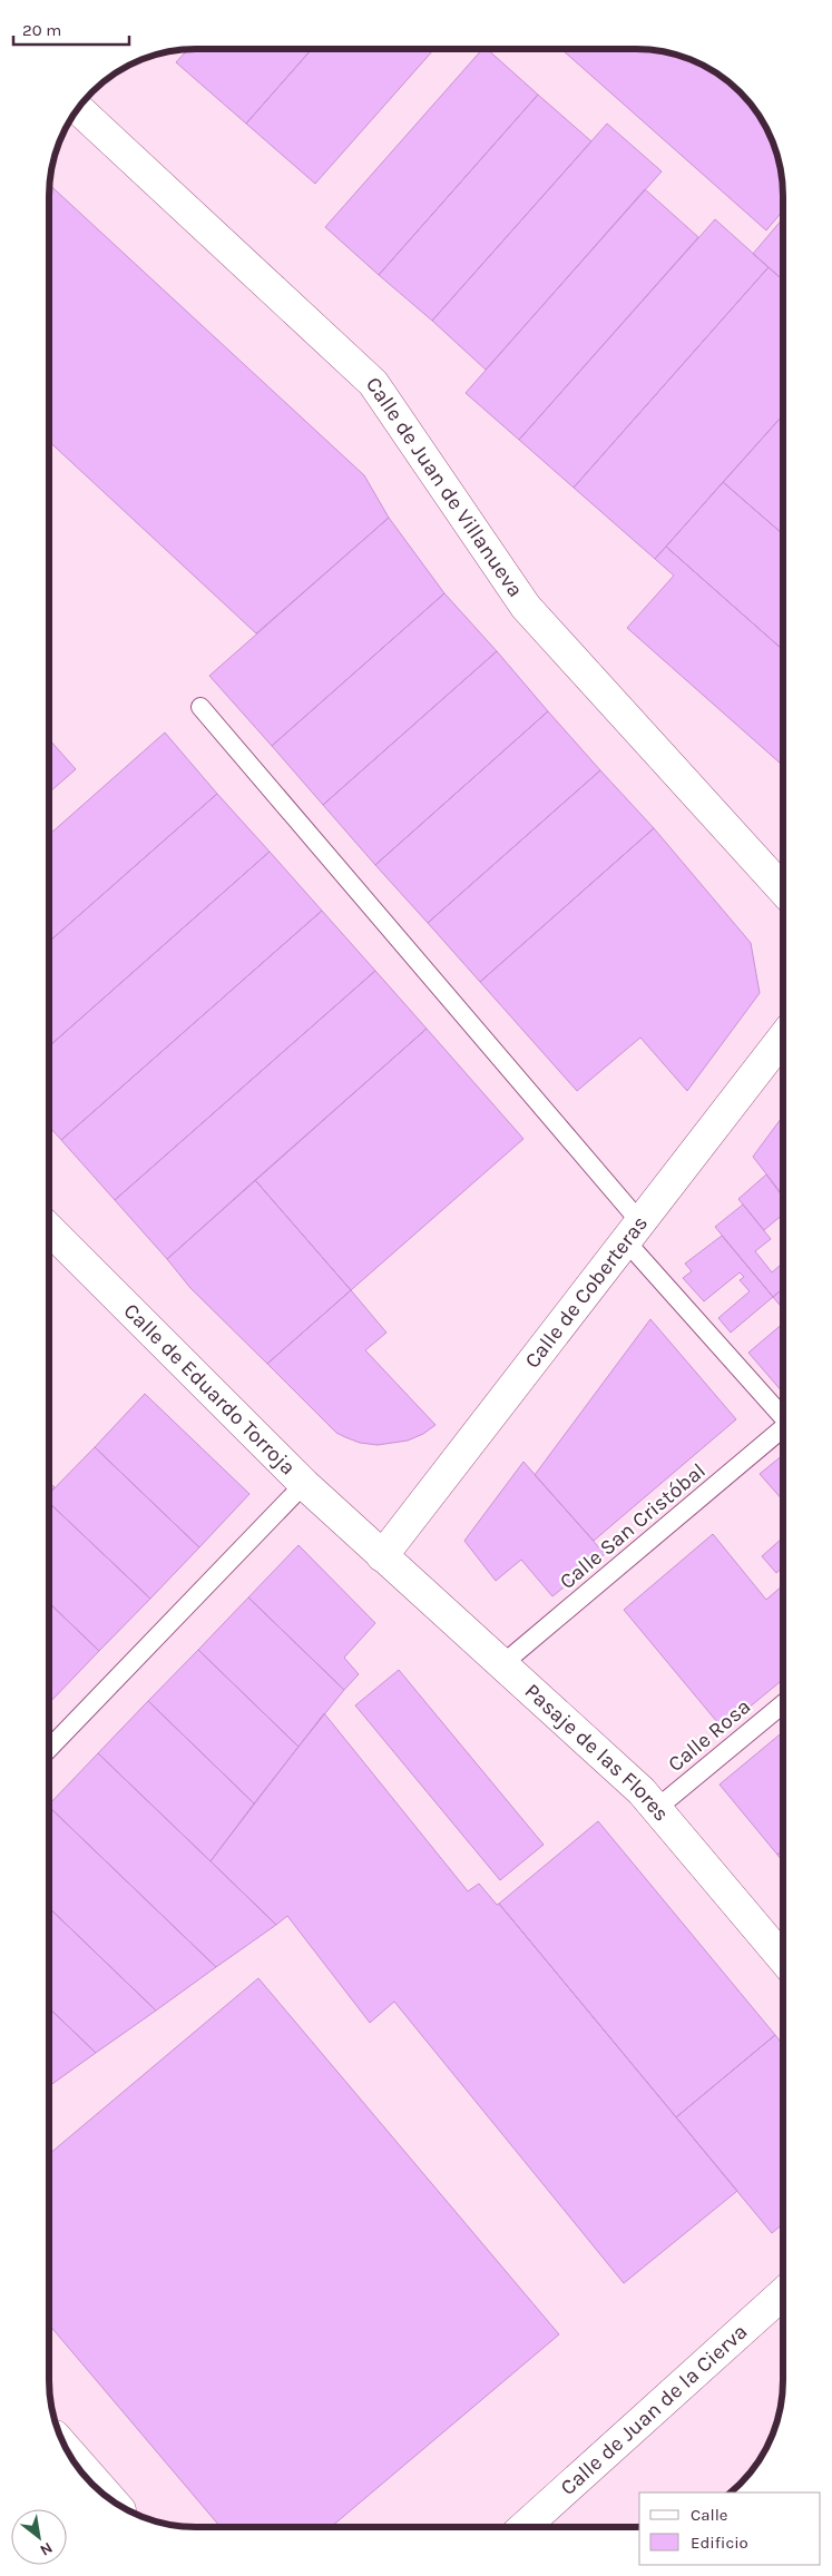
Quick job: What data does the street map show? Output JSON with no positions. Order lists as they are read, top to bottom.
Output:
{
  "streets": {
    "street": [
      "Calle de Juan de Villanueva",
      "Calle de Coberteras",
      "Calle de Eduardo Torroja",
      "Pasaje de las Flores",
      "Calle de Juan de la Cierva"
    ],
    "lane": ["Calle San Cristóbal", "Calle Rosa"]
  },
  "crossings": [
    ["Calle de Coberteras", "Calle de Eduardo Torroja"],
    ["Calle de Coberteras", "Pasaje de las Flores"],
    ["Calle de Eduardo Torroja", "Pasaje de las Flores"],
    ["Calle San Cristóbal", "Pasaje de las Flores"],
    ["Calle Rosa", "Pasaje de las Flores"]
  ],
  "legend": ["Calle", "Edificio"],
  "scale_bar": "20 m",
  "north": "bottom right"
}
